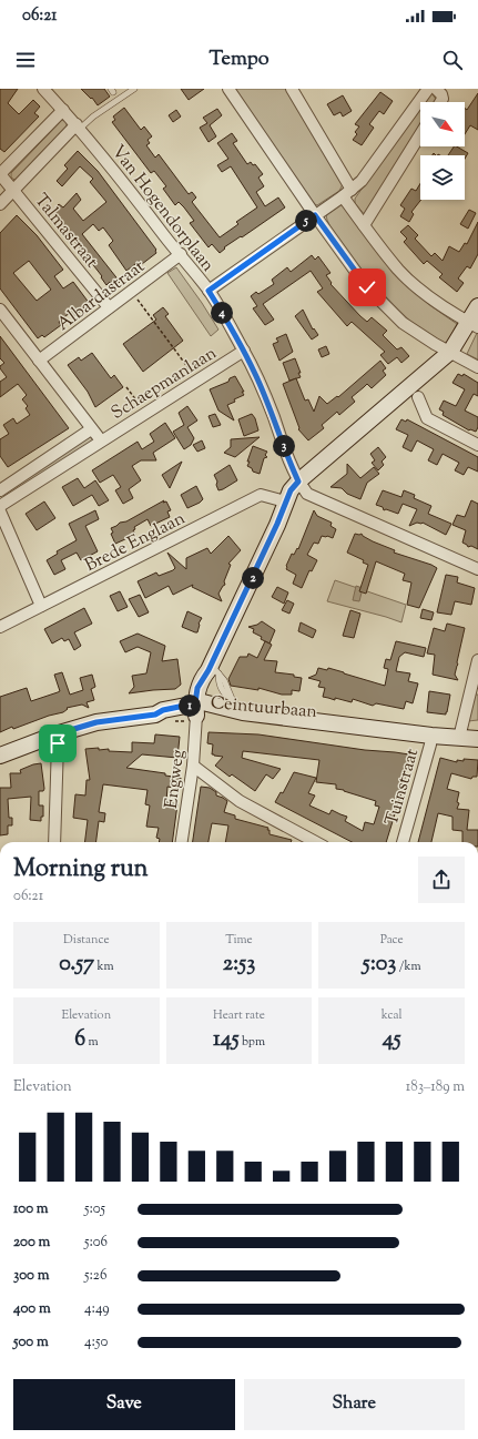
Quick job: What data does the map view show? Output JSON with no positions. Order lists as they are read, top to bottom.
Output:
{
  "streets": {
    "main road": ["Ceintuurbaan"],
    "street": [
      "Van Hogendorplaan",
      "Talmastraat",
      "Albardastraat",
      "Schaepmanlaan",
      "Brede Englaan",
      "Engweg",
      "Tuinstraat"
    ]
  },
  "crossings": [
    ["Van Hogendorplaan", "Albardastraat"],
    ["Van Hogendorplaan", "Schaepmanlaan"],
    ["Talmastraat", "Albardastraat"],
    ["Ceintuurbaan", "Engweg"],
    ["Ceintuurbaan", "Tuinstraat"]
  ],
  "north": "bottom right",
  "page": {
    "status": "06:21",
    "header": "Tempo",
    "pins": [
      "5",
      "4",
      "3",
      "2",
      "1"
    ],
    "heading": ["Morning run", "06:21"],
    "stats": [
      ["Distance", "0.57 km"],
      ["Time", "2:53"],
      ["Pace", "5:03 /km"],
      ["Elevation", "6 m"],
      ["Heart rate", "145 bpm"],
      ["kcal", "45"]
    ],
    "chart": ["Elevation", "183–189 m"],
    "list": [
      {
        "name": "100 m",
        "note": "5:05"
      },
      {
        "name": "200 m",
        "note": "5:06"
      },
      {
        "name": "300 m",
        "note": "5:26"
      },
      {
        "name": "400 m",
        "note": "4:49"
      },
      {
        "name": "500 m",
        "note": "4:50"
      }
    ],
    "buttons": ["Save", "Share"]
  }
}
